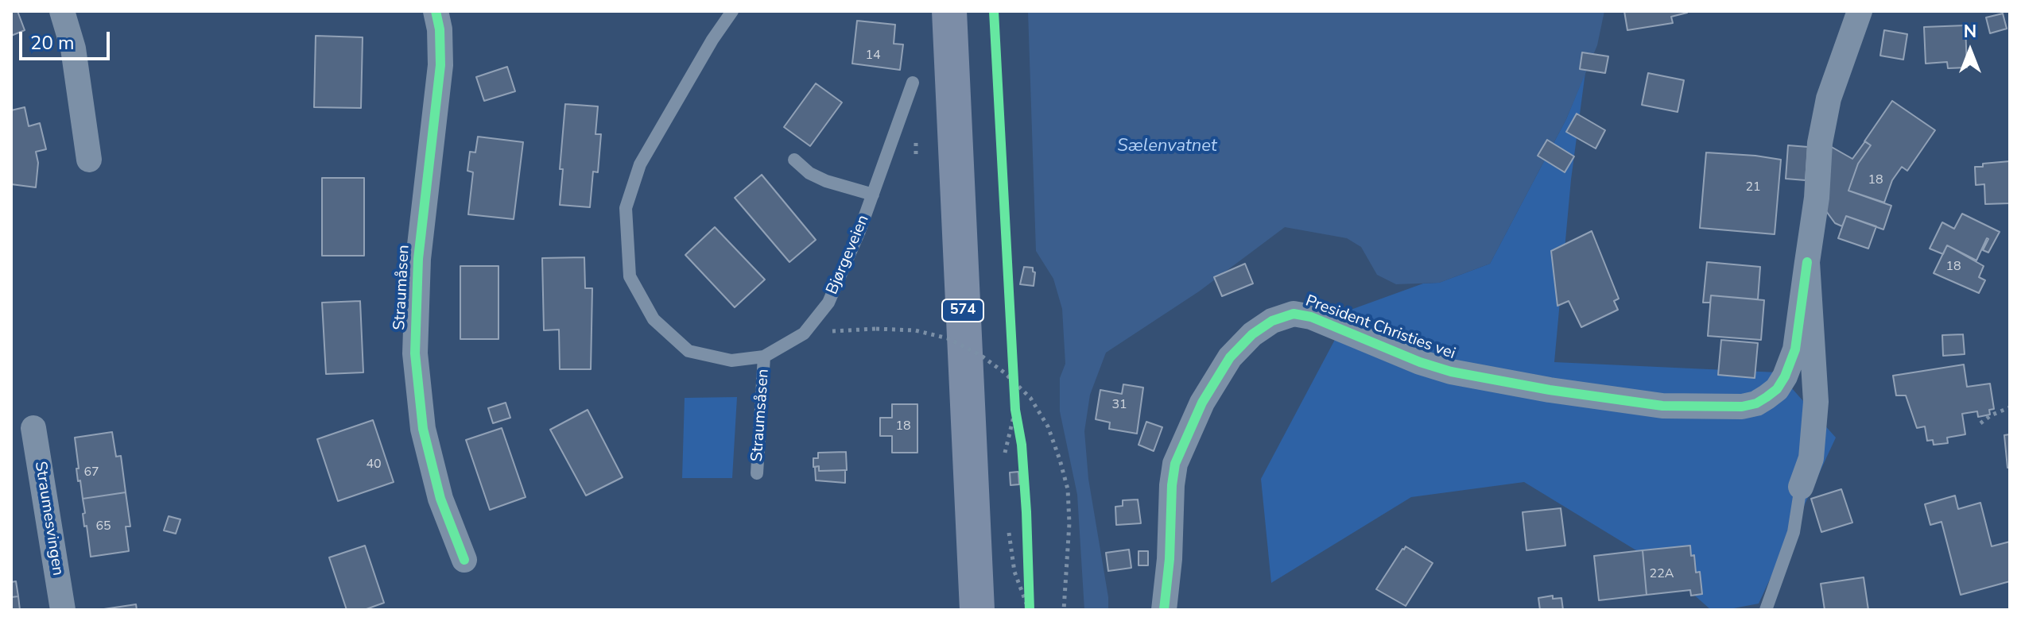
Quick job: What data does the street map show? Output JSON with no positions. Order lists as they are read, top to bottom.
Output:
{
  "streets": {
    "main road": ["574"],
    "street": ["Straumåsen", "President Christies vei", "Straumesvingen"],
    "lane": ["Bjørgeveien", "Straumsåsen"]
  },
  "crossings": [
    ["Bjørgeveien", "Straumsåsen"]
  ],
  "water": ["Sælenvatnet"],
  "house_numbers": [
    "14",
    "18",
    "21",
    "18",
    "31",
    "18",
    "40",
    "67",
    "65",
    "22A"
  ],
  "scale_bar": "20 m",
  "north": "top"
}
